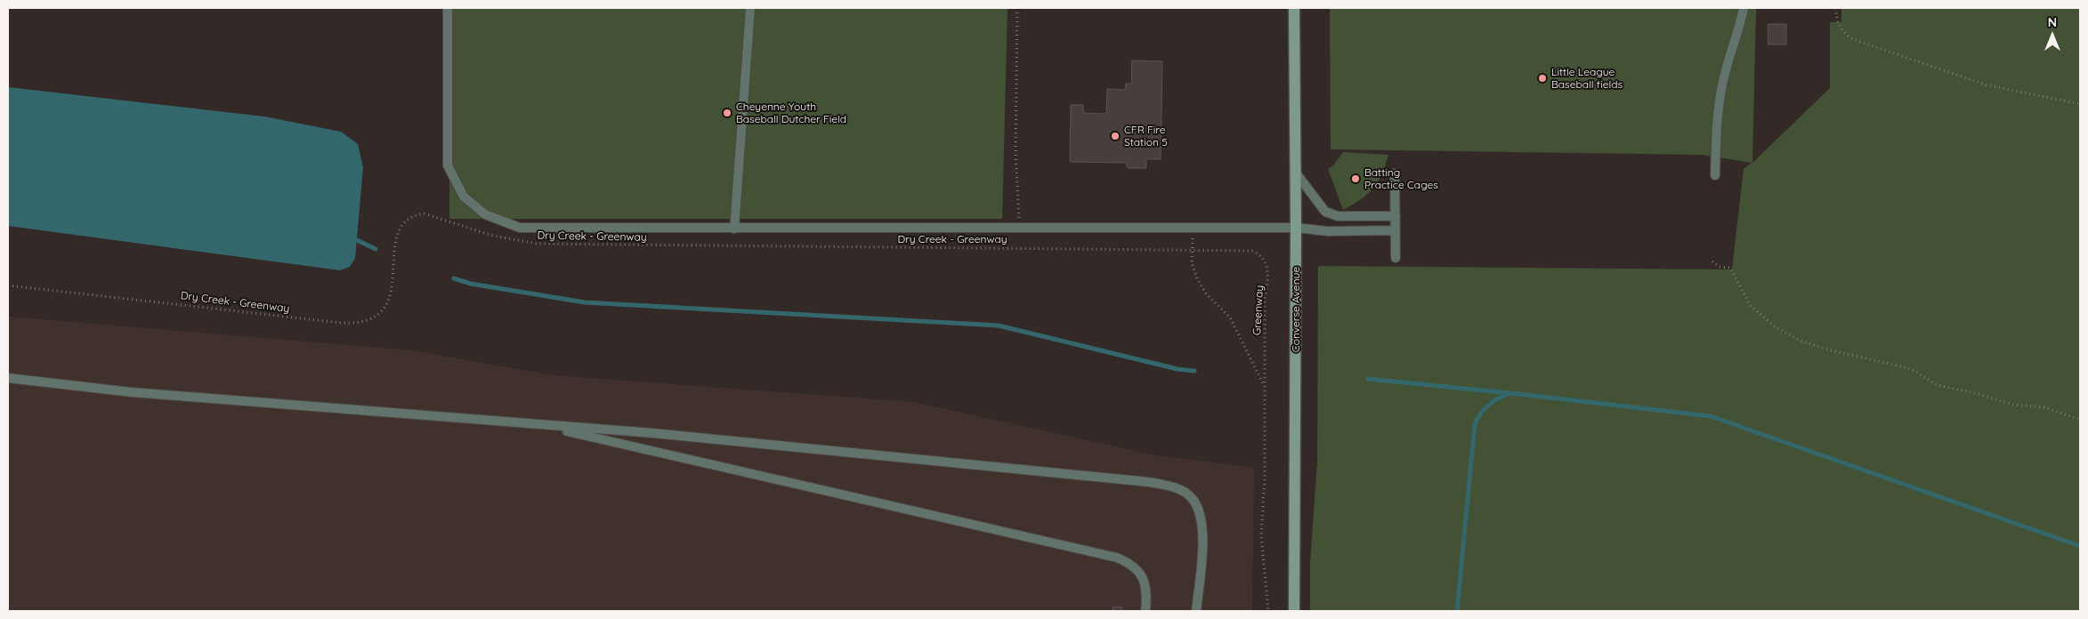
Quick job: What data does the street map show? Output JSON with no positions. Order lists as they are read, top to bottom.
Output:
{
  "streets": {
    "main road": ["Converse Avenue"],
    "path": ["Dry Creek - Greenway", "Greenway"]
  },
  "crossings": [
    ["Dry Creek - Greenway", "Greenway"]
  ],
  "places": [
    "Little League Baseball fields",
    "Cheyenne Youth Baseball Dutcher Field",
    "CFR Fire Station 5",
    "Batting Practice Cages"
  ],
  "north": "top"
}
